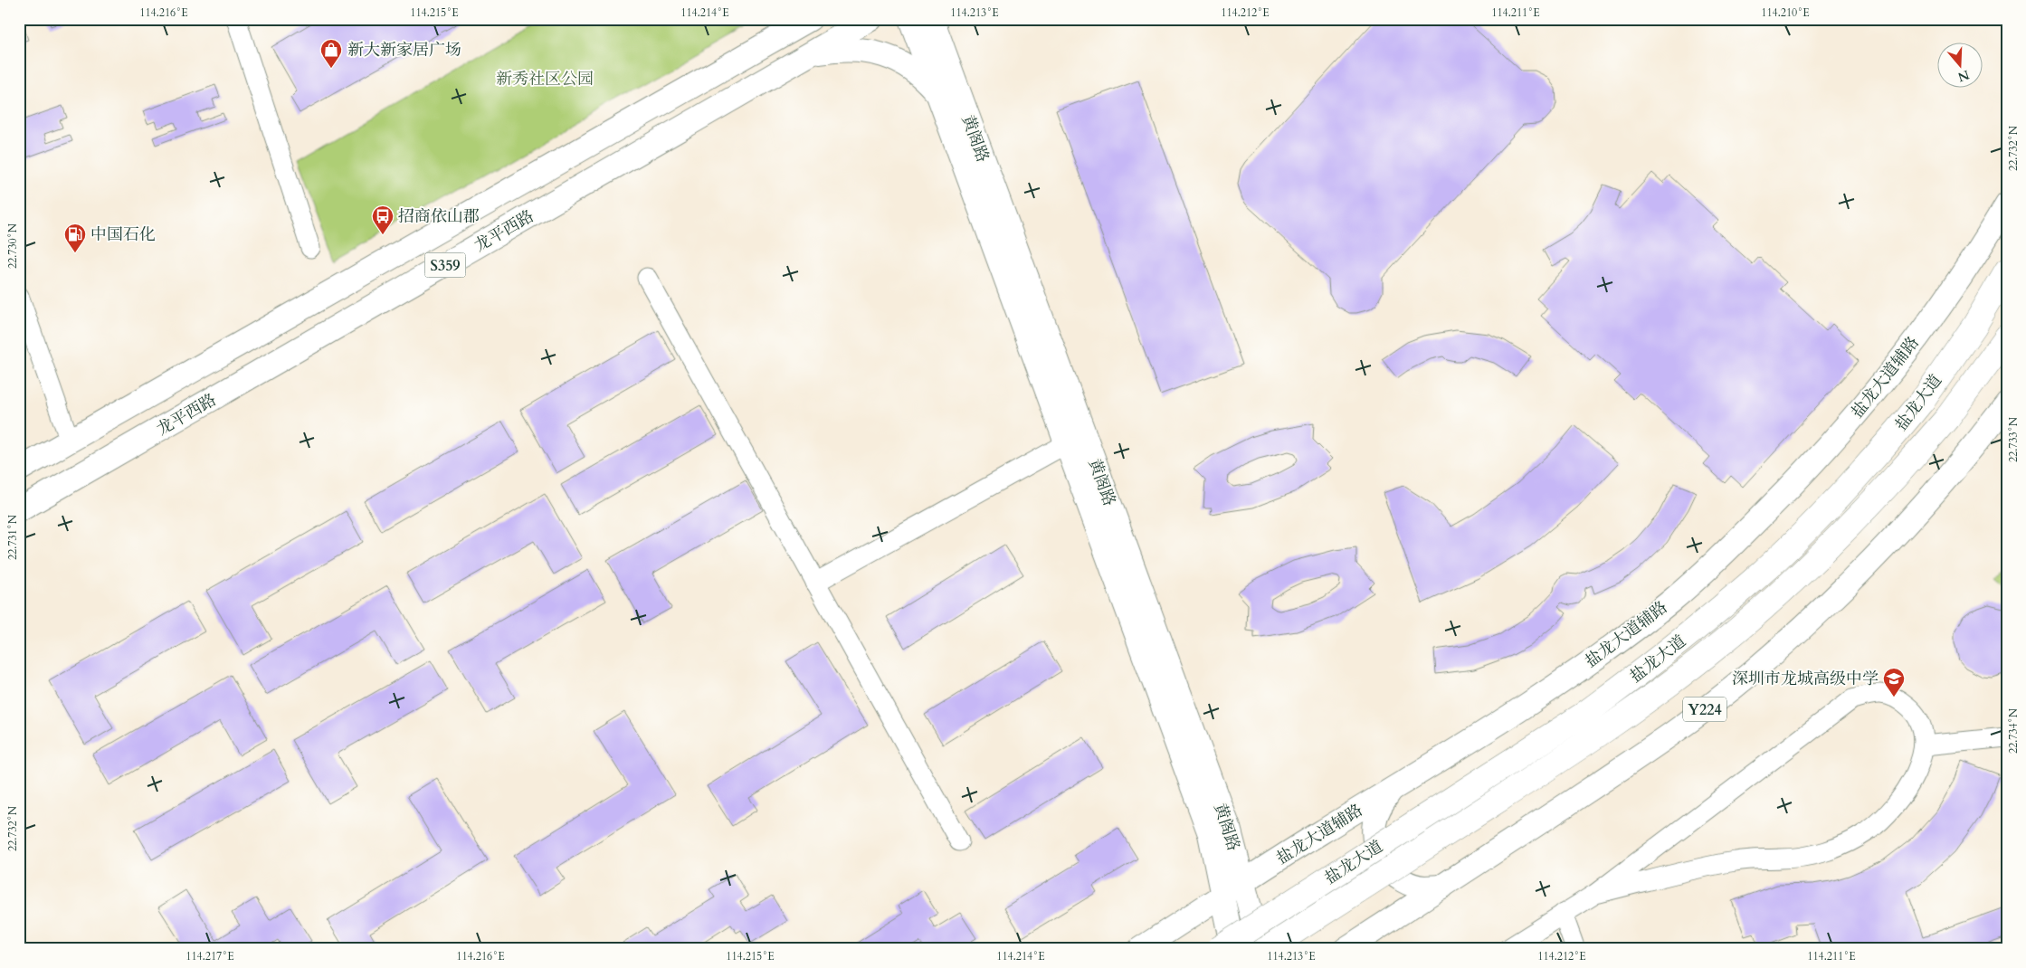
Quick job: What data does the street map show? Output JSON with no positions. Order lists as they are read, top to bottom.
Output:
{
  "streets": {
    "highway": ["盐龙大道"],
    "main road": [
      "黄阁路",
      "龙平西路",
      "S359",
      "盐龙大道辅路",
      "Y224"
    ]
  },
  "crossings": [
    ["黄阁路", "盐龙大道辅路"]
  ],
  "parks": ["新秀社区公园"],
  "places": {
    "shop": ["新大新家居广场"],
    "bus stop": ["招商依山郡"],
    "fuel station": ["中国石化"],
    "school or university": ["深圳市龙城高级中学"]
  },
  "north": "bottom",
  "coordinates": [
    "114.216°E",
    "114.215°E",
    "114.214°E",
    "114.213°E",
    "114.212°E",
    "114.211°E",
    "114.210°E",
    "22.732°N",
    "22.730°N",
    "22.733°N",
    "22.731°N",
    "22.734°N",
    "114.217°E"
  ]
}
